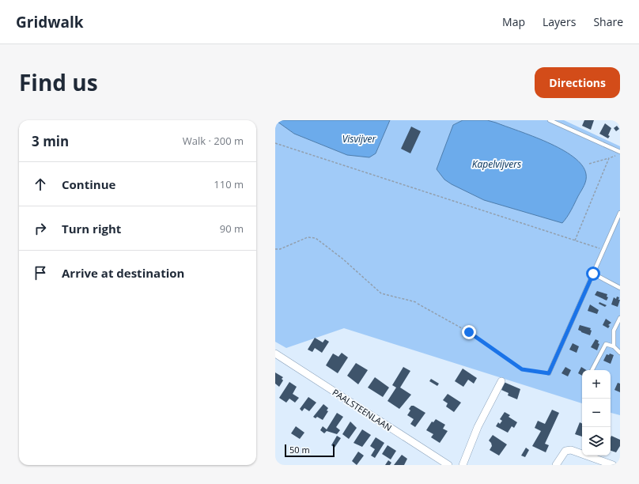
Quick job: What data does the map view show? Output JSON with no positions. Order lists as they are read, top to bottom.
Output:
{
  "streets": {
    "street": ["PAALSTEENLAAN"]
  },
  "water": ["Visvijver", "Kapelvijvers"],
  "scale_bar": "50 m",
  "page": {
    "header": "Gridwalk",
    "nav": ["Map", "Layers", "Share"],
    "title": "Find us",
    "buttons": "Directions",
    "heading": ["3 min", "Walk · 200 m"],
    "list": [
      ["Continue", "110 m"],
      ["Turn right", "90 m"],
      "Arrive at destination"
    ],
    "map_buttons": ["+", "−"],
    "scale": "50 m"
  }
}
